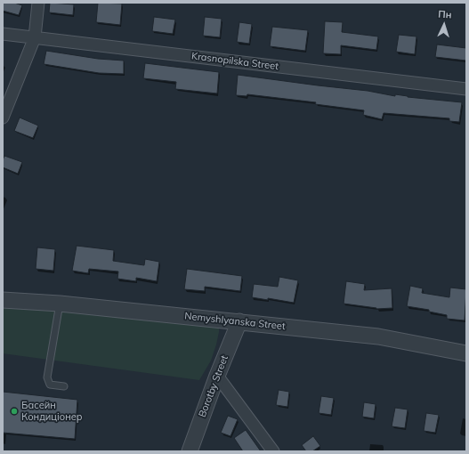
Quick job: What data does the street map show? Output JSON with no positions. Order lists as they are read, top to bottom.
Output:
{
  "streets": {
    "street": ["Krasnopilska Street", "Nemyshlyanska Street", "Borotby Street"]
  },
  "crossings": [
    ["Nemyshlyanska Street", "Borotby Street"]
  ],
  "places": ["Басейн Кондиціонер"],
  "north": "top"
}
